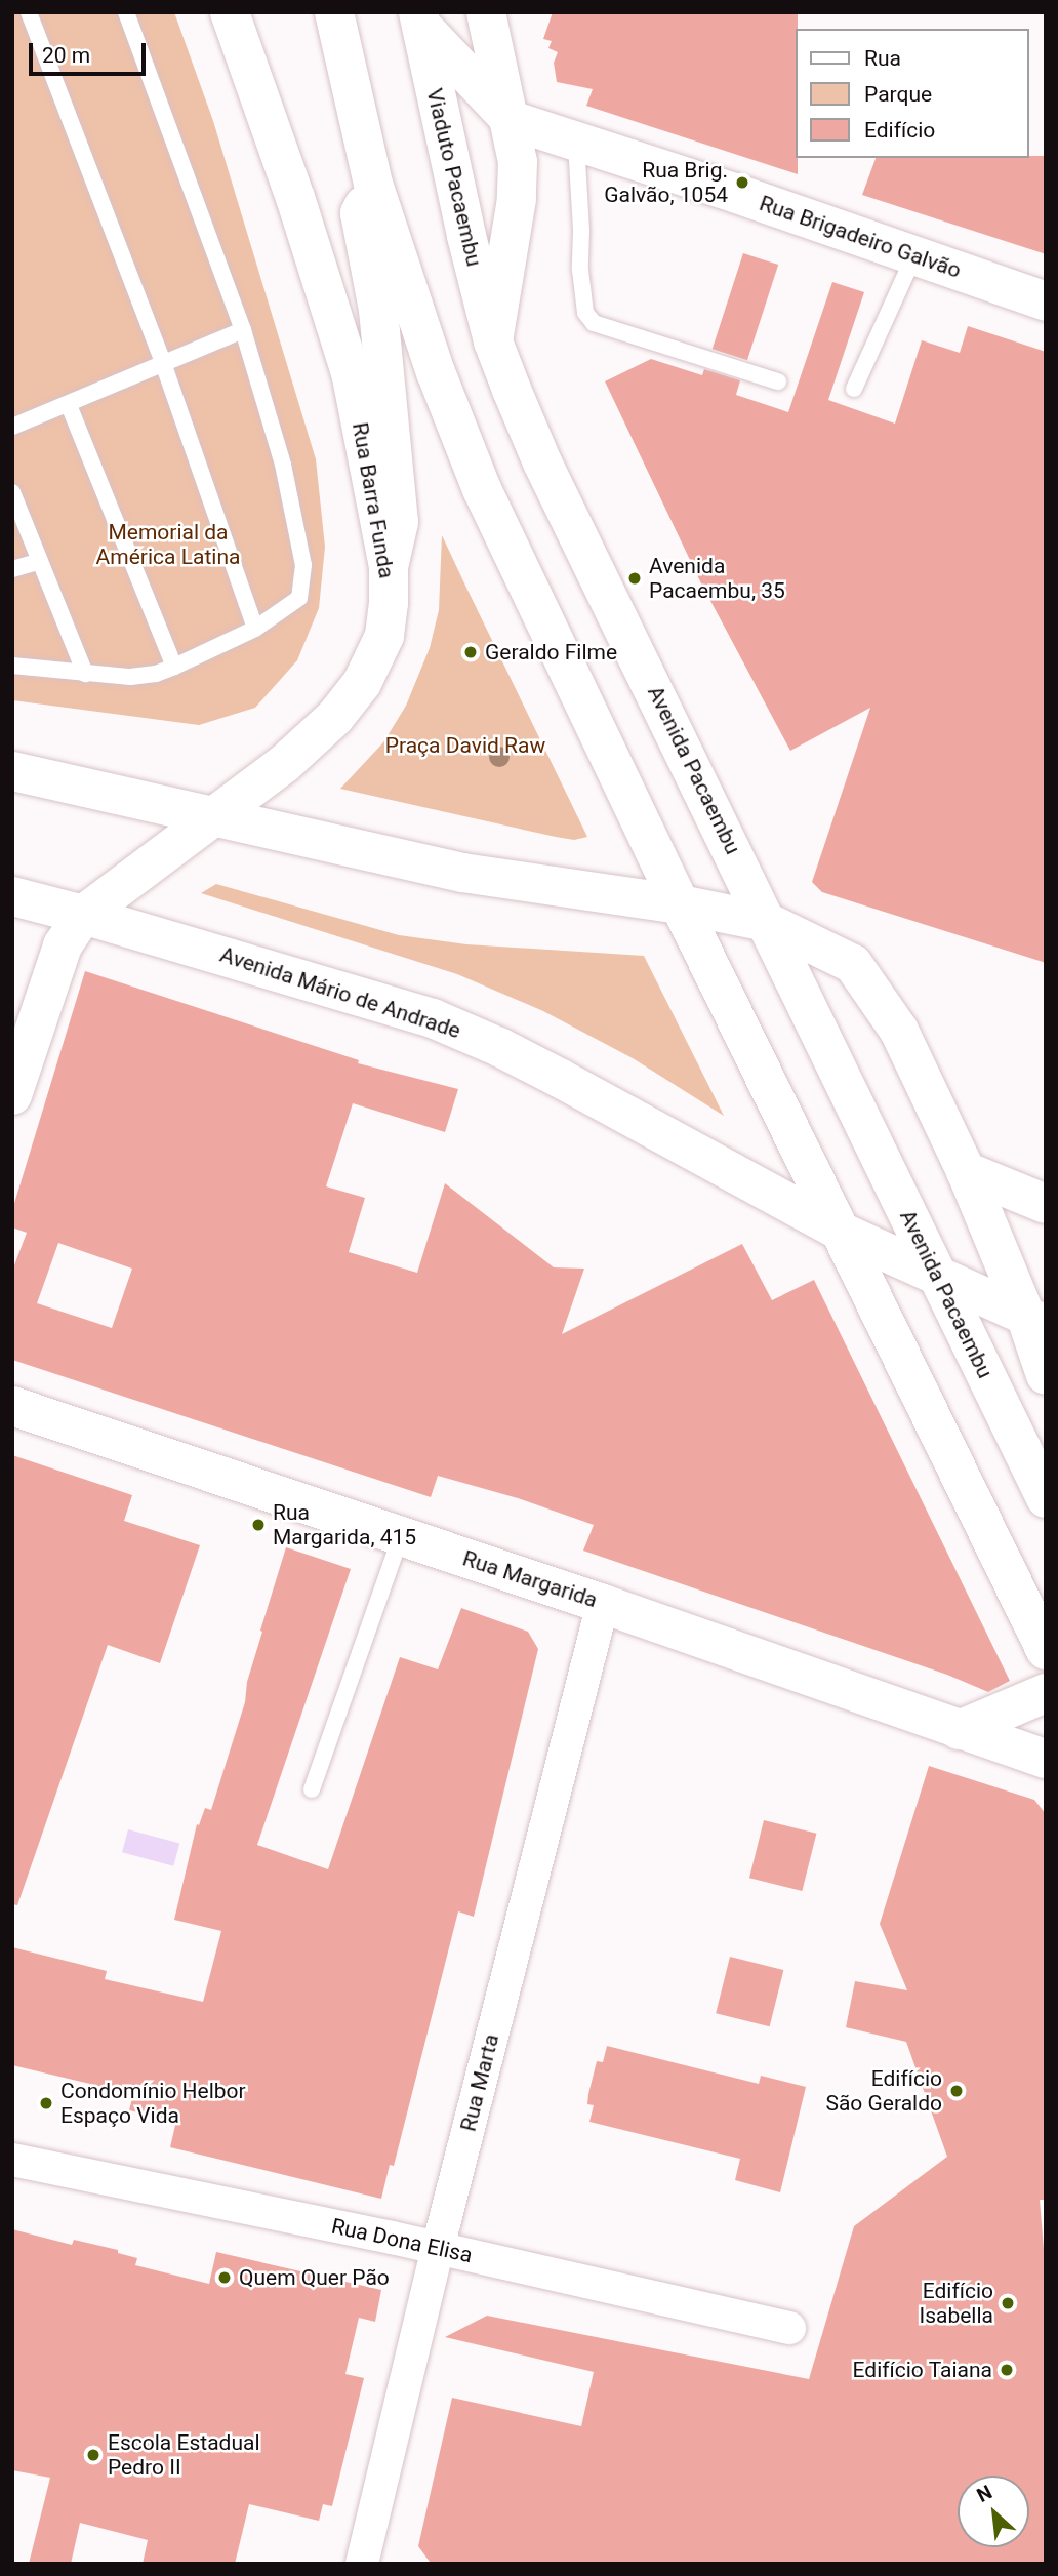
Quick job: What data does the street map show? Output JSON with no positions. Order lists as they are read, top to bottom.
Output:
{
  "streets": {
    "street": [
      "Viaduto Pacaembu",
      "Rua Brigadeiro Galvão",
      "Rua Barra Funda",
      "Avenida Pacaembu",
      "Avenida Mário de Andrade",
      "Rua Margarida",
      "Rua Marta",
      "Rua Dona Elisa"
    ]
  },
  "crossings": [
    ["Viaduto Pacaembu", "Rua Brigadeiro Galvão"],
    ["Viaduto Pacaembu", "Avenida Pacaembu"],
    ["Rua Barra Funda", "Avenida Mário de Andrade"],
    ["Avenida Pacaembu", "Avenida Mário de Andrade"],
    ["Rua Margarida", "Rua Marta"],
    ["Rua Marta", "Rua Dona Elisa"]
  ],
  "parks": ["Memorial da América Latina", "Praça David Raw"],
  "places": [
    "Rua Brig. Galvão, 1054",
    "Avenida Pacaembu, 35",
    "Geraldo Filme",
    "Rua Margarida, 415",
    "Edifício São Geraldo",
    "Condomínio Helbor Espaço Vida",
    "Quem Quer Pão",
    "Edifício Isabella",
    "Edifício Taiana",
    "Escola Estadual Pedro II"
  ],
  "legend": ["Rua", "Parque", "Edifício"],
  "scale_bar": "20 m",
  "north": "top left"
}
